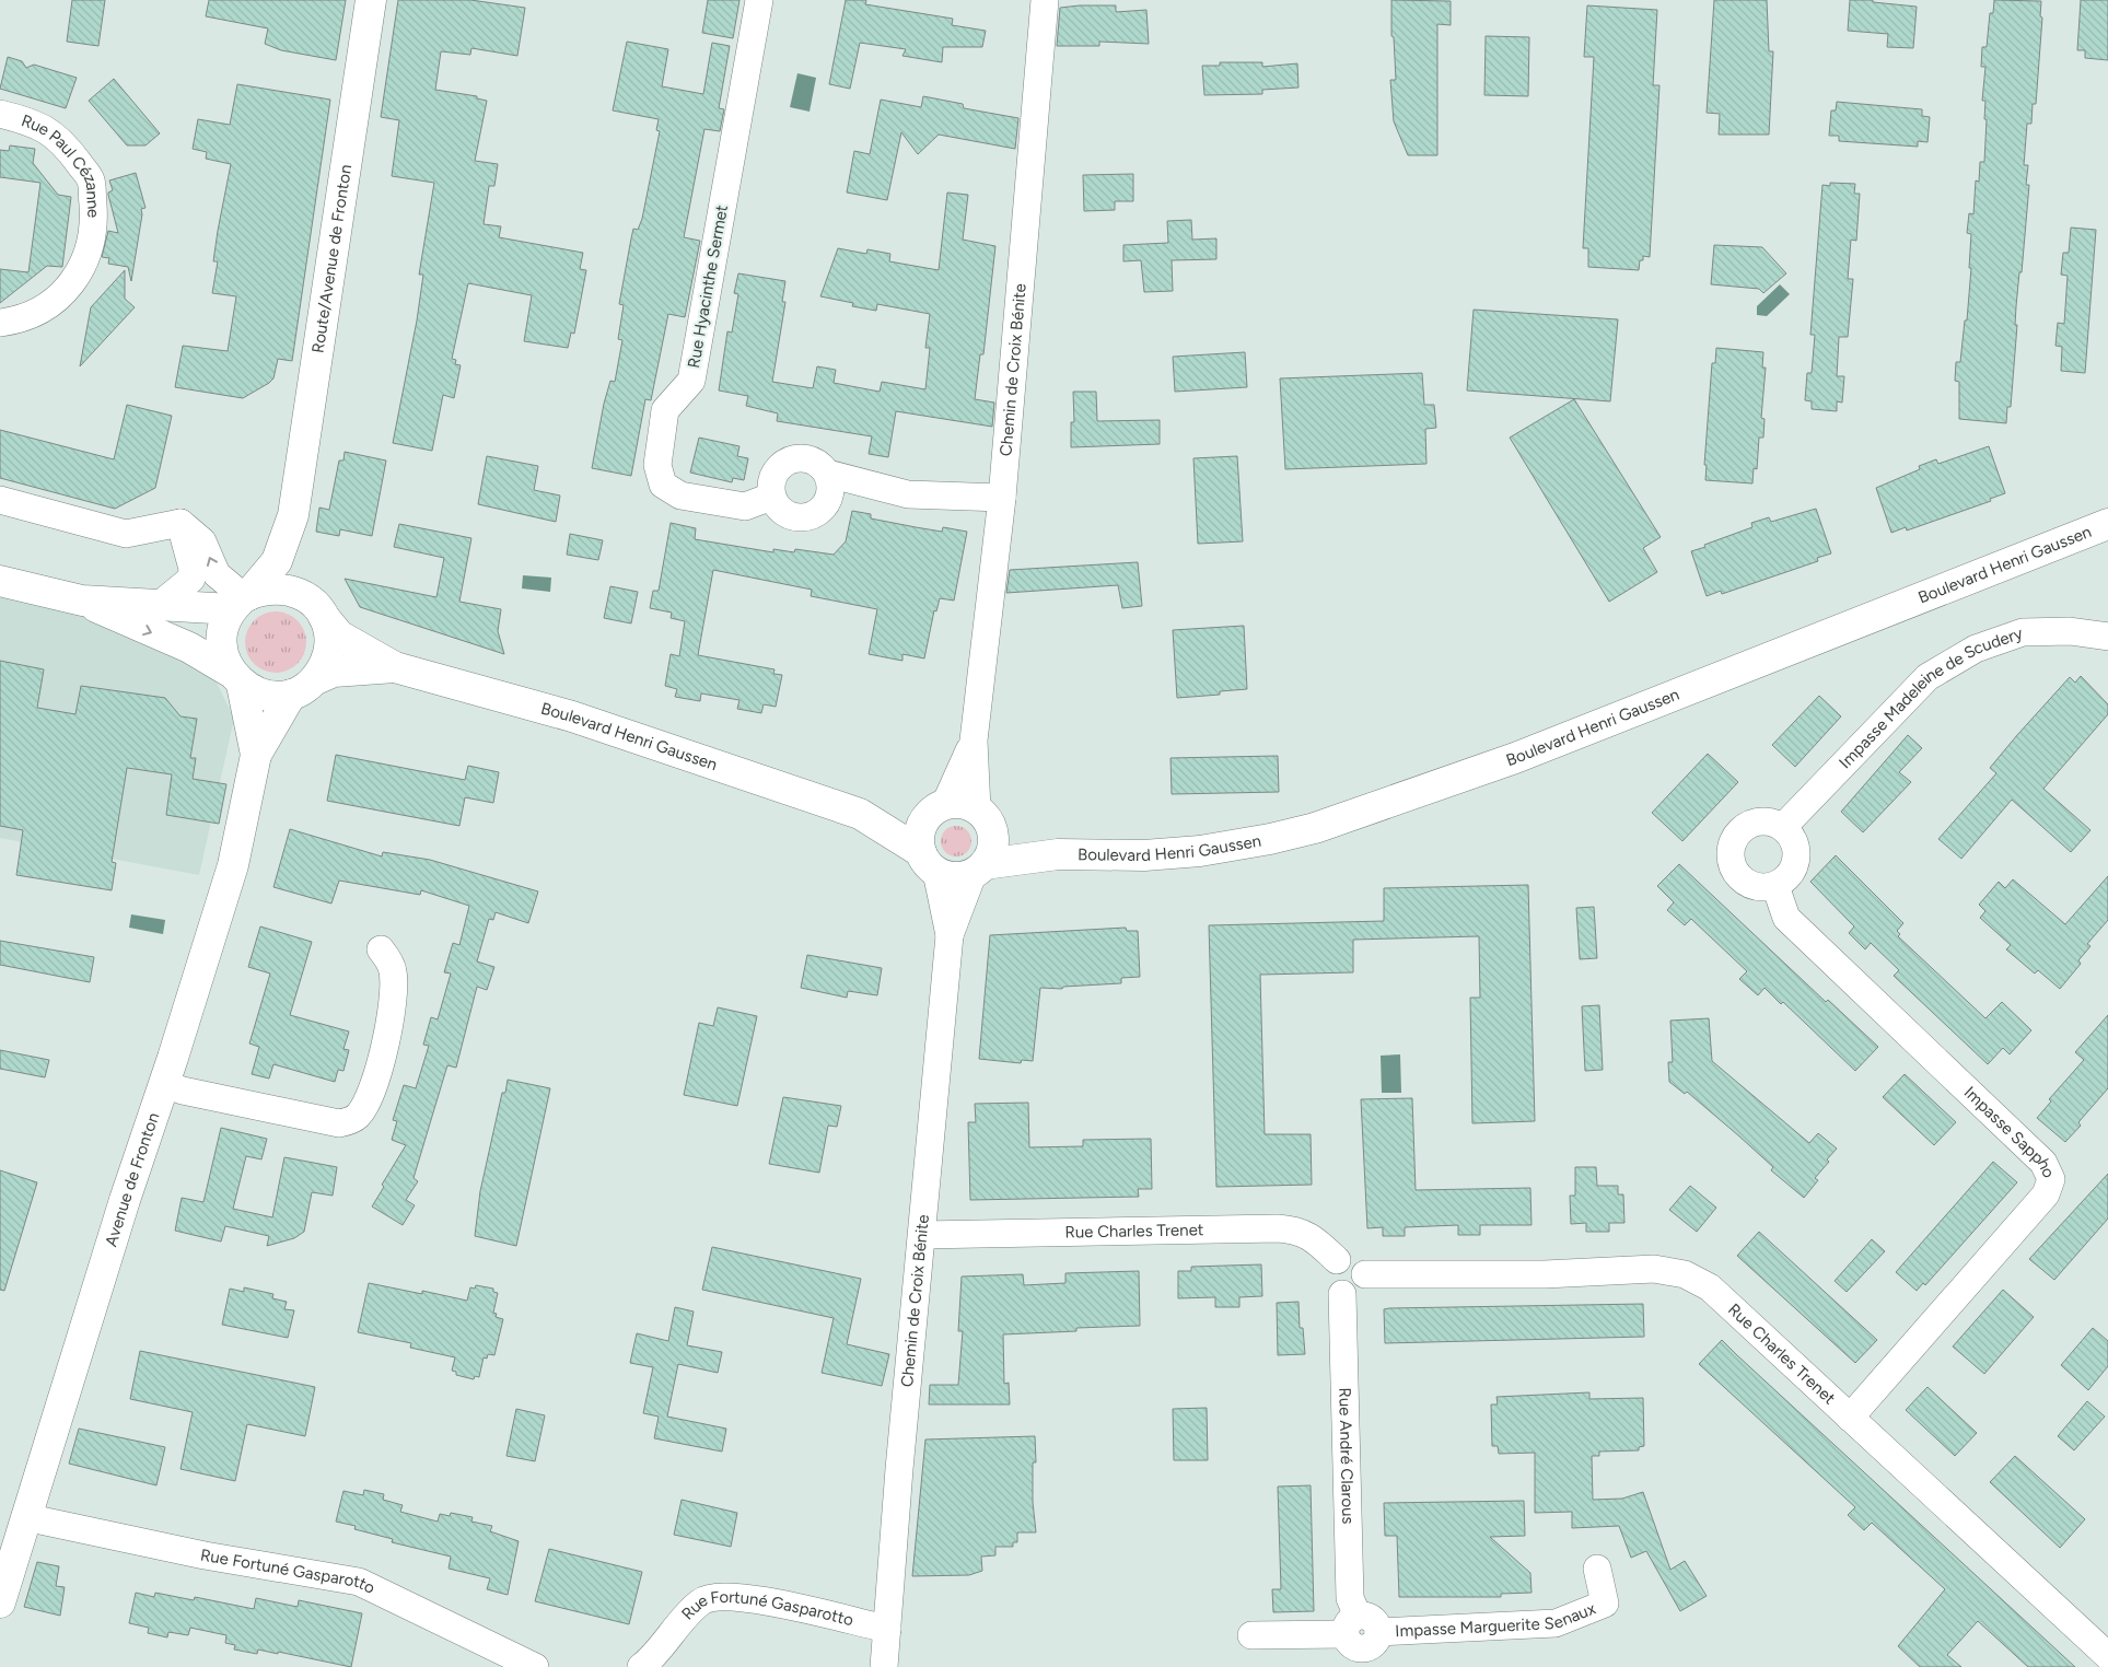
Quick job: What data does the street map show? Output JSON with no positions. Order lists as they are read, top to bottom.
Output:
{
  "streets": {
    "street": [
      "Rue Paul Cézanne",
      "Route/Avenue de Fronton",
      "Rue Hyacinthe Sermet",
      "Chemin de Croix Bénite",
      "Boulevard Henri Gaussen",
      "Impasse Madeleine de Scudery",
      "Impasse Sappho",
      "Avenue de Fronton",
      "Rue Charles Trenet",
      "Rue André Clarous",
      "Rue Fortuné Gasparotto",
      "Impasse Marguerite Senaux"
    ]
  },
  "crossings": [
    ["Chemin de Croix Bénite", "Boulevard Henri Gaussen"],
    ["Chemin de Croix Bénite", "Rue Charles Trenet"],
    ["Chemin de Croix Bénite", "Rue Fortuné Gasparotto"],
    ["Boulevard Henri Gaussen", "Avenue de Fronton"],
    ["Impasse Madeleine de Scudery", "Impasse Sappho"],
    ["Impasse Sappho", "Rue Charles Trenet"],
    ["Avenue de Fronton", "Rue Fortuné Gasparotto"],
    ["Rue Charles Trenet", "Rue André Clarous"],
    ["Rue André Clarous", "Impasse Marguerite Senaux"]
  ]
}
